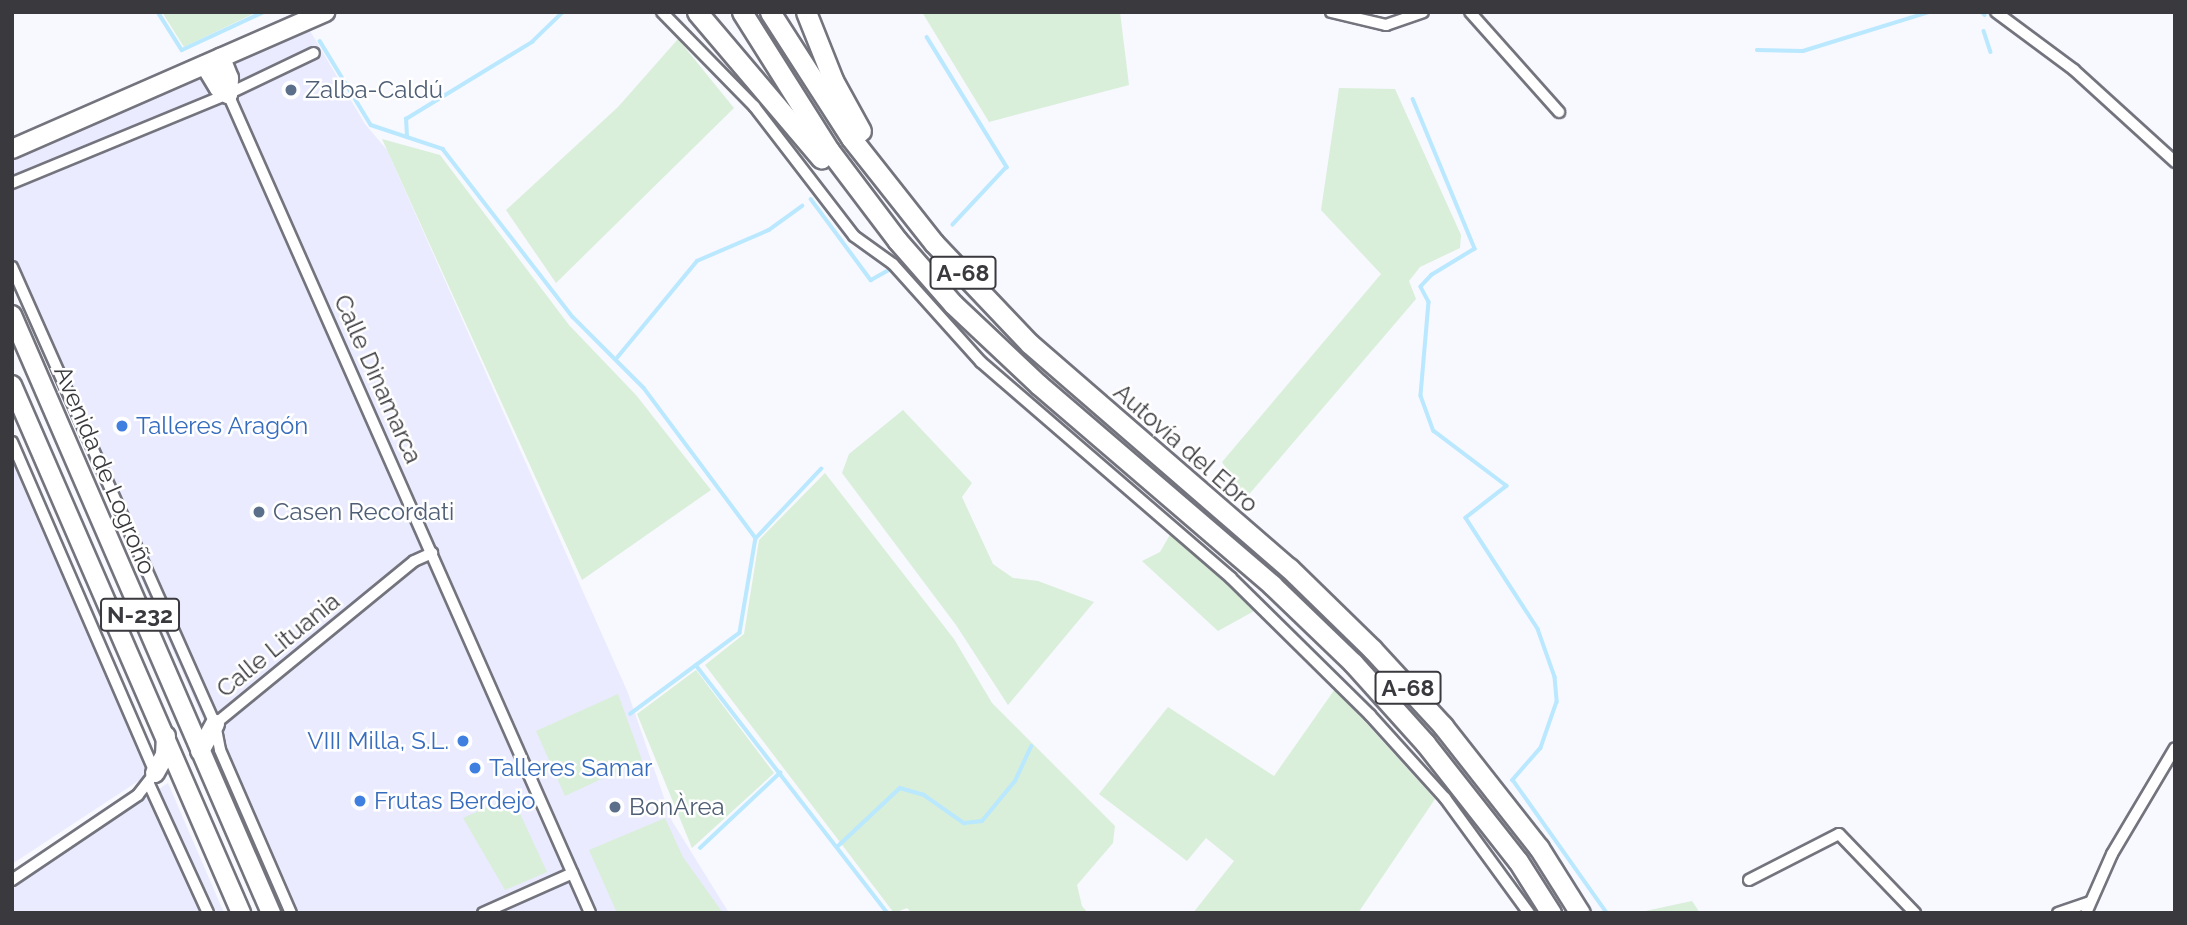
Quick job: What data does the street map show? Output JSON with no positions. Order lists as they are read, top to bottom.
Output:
{
  "streets": {
    "highway": [
      "A-68",
      "Autovía del Ebro",
      "Avenida de Logroño",
      "N-232"
    ],
    "street": ["Calle Dinamarca", "Calle Lituania"]
  },
  "crossings": [
    ["Calle Dinamarca", "Calle Lituania"]
  ],
  "places": [
    "Zalba-Caldú",
    "Talleres Aragón",
    "Casen Recordati",
    "VIII Milla, S.L.",
    "Talleres Samar",
    "Frutas Berdejo",
    "BonÀrea"
  ]
}
